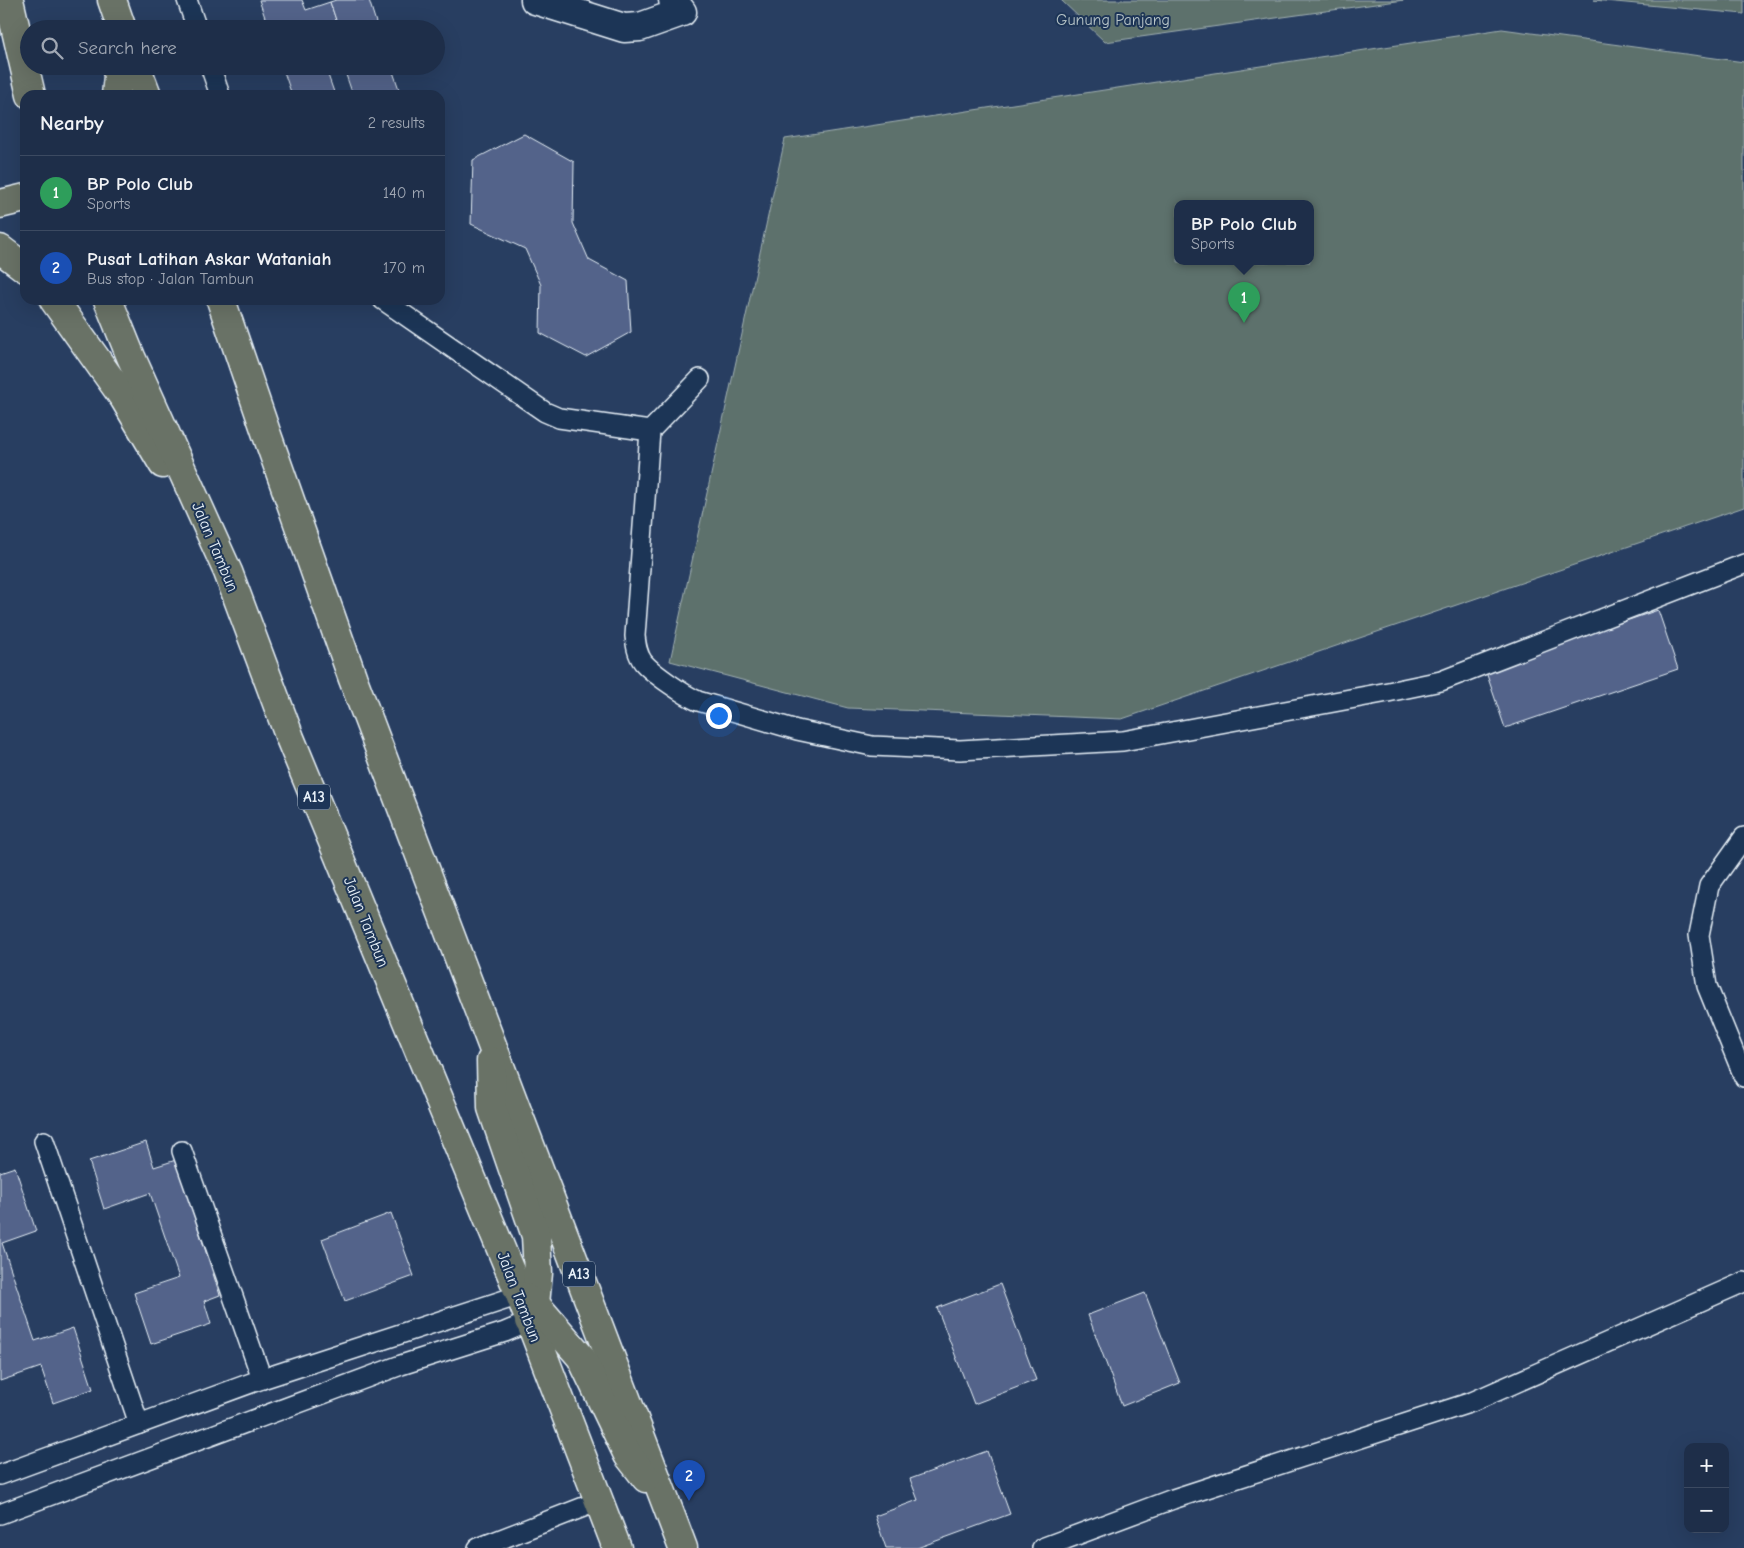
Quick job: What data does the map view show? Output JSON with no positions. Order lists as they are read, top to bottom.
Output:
{
  "streets": {
    "main road": ["Jalan Tambun", "A13"]
  },
  "parks": ["Gunung Panjang"],
  "page": {
    "search": "Search here",
    "heading": ["Nearby", "2 results"],
    "list": [
      {
        "mark": "1",
        "name": "BP Polo Club",
        "note": "Sports",
        "value": "140 m"
      },
      {
        "mark": "2",
        "name": "Pusat Latihan Askar Wataniah",
        "note": "Bus stop · Jalan Tambun",
        "value": "170 m"
      }
    ],
    "popup": ["BP Polo Club", "Sports"],
    "pins": ["1", "2"],
    "map_buttons": ["+", "−"]
  }
}
